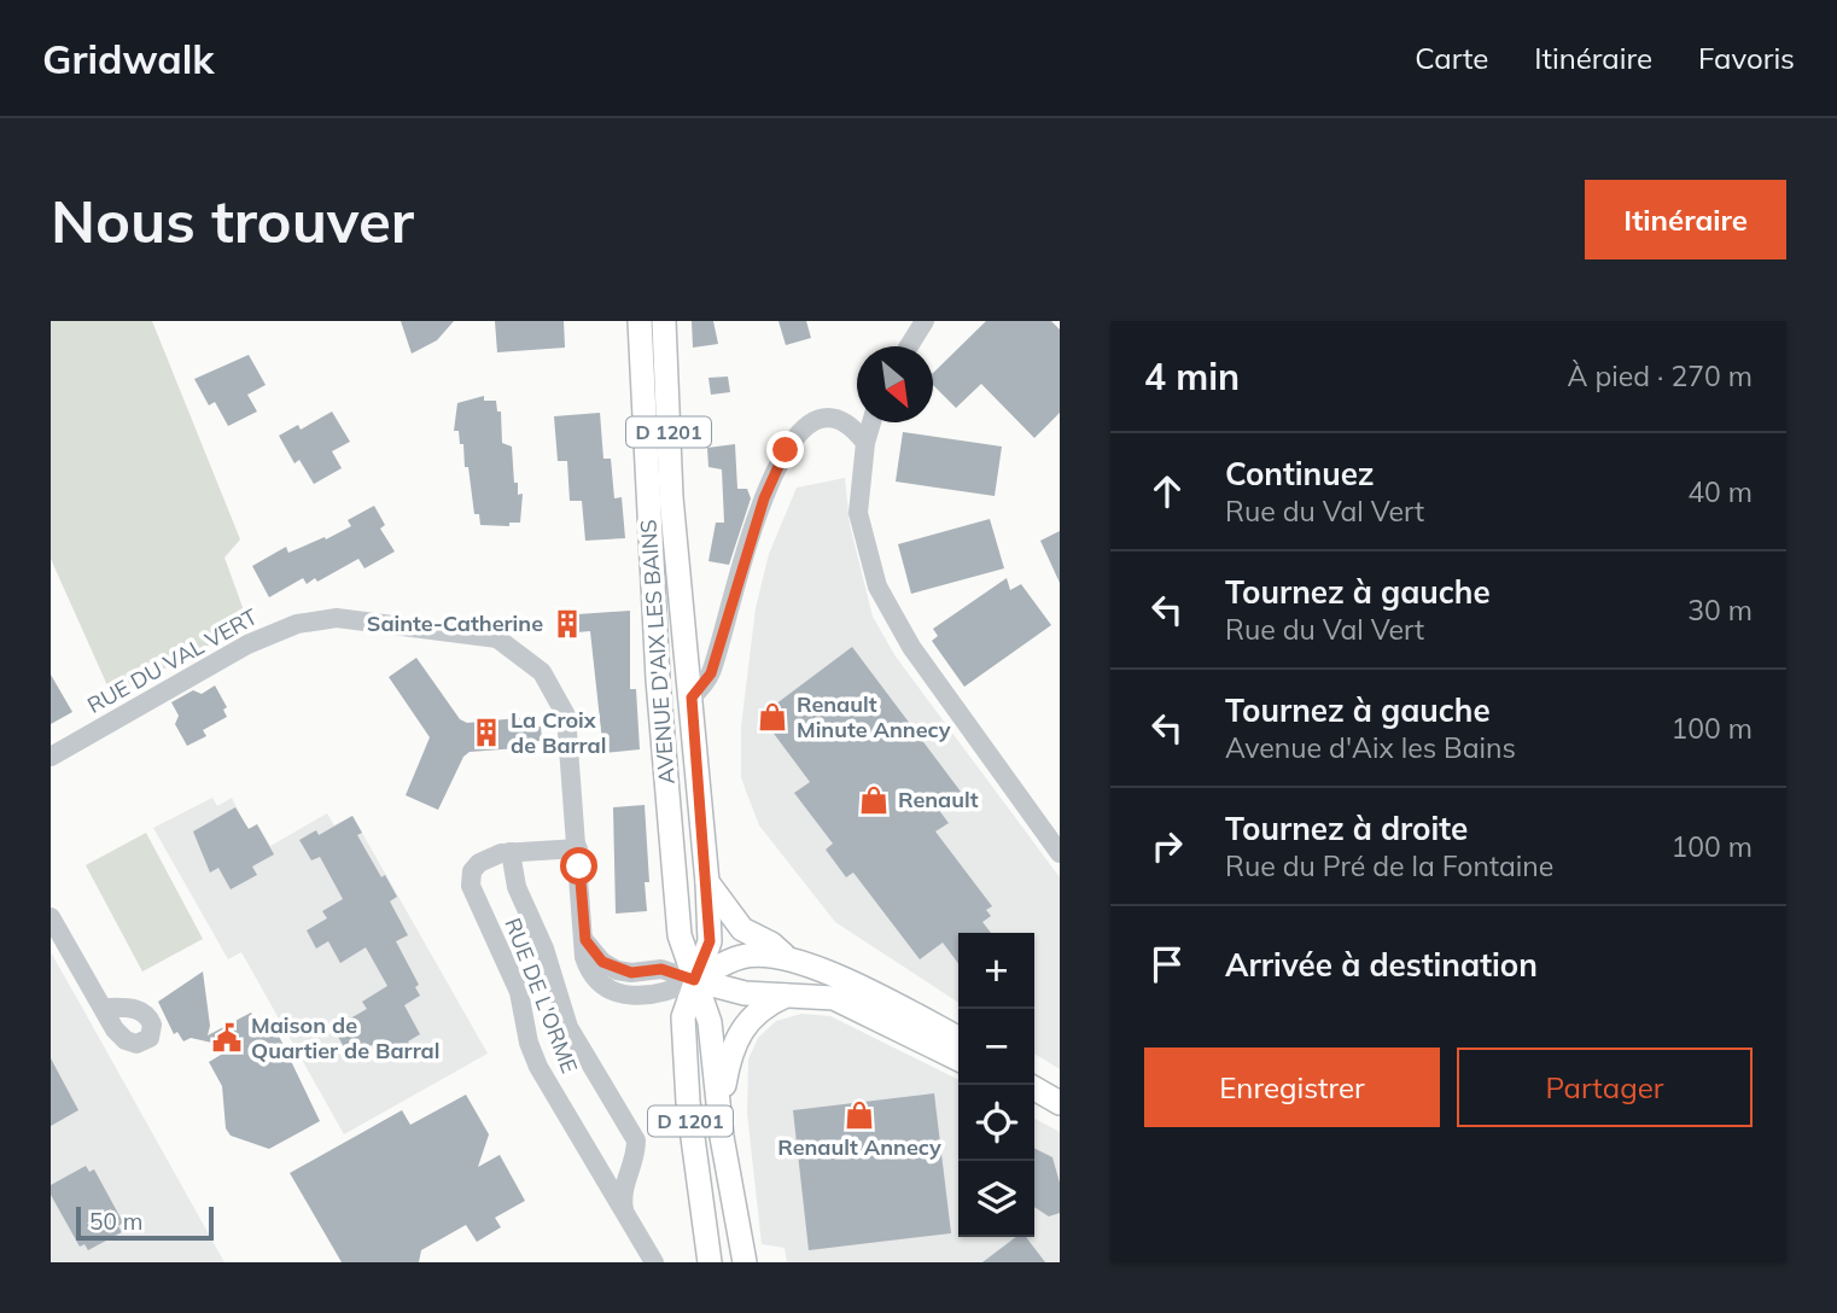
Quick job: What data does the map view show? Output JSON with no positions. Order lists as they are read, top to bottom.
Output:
{
  "streets": {
    "main road": ["D 1201", "AVENUE D'AIX LES BAINS"],
    "street": ["RUE DU VAL VERT", "RUE DE L'ORME"]
  },
  "crossings": [
    ["AVENUE D'AIX LES BAINS", "RUE DU VAL VERT"],
    ["RUE DU VAL VERT", "RUE DE L'ORME"]
  ],
  "places": {
    "building": ["Sainte-Catherine", "La Croix de Barral"],
    "shop": ["Renault Minute Annecy", "Renault", "Renault Annecy"],
    "public building": ["Maison de Quartier de Barral"]
  },
  "scale_bar": "50 m",
  "north": "bottom right",
  "page": {
    "header": "Gridwalk",
    "nav": ["Carte", "Itinéraire", "Favoris"],
    "buttons": [
      "Itinéraire",
      ["Enregistrer", "Partager"]
    ],
    "title": "Nous trouver",
    "heading": ["4 min", "À pied · 270 m"],
    "list": [
      ["Continuez", "Rue du Val Vert", "40 m"],
      ["Tournez à gauche", "Rue du Val Vert", "30 m"],
      ["Tournez à gauche", "Avenue d'Aix les Bains", "100 m"],
      ["Tournez à droite", "Rue du Pré de la Fontaine", "100 m"],
      "Arrivée à destination"
    ],
    "map_buttons": ["+", "−"],
    "scale": "50 m"
  }
}
